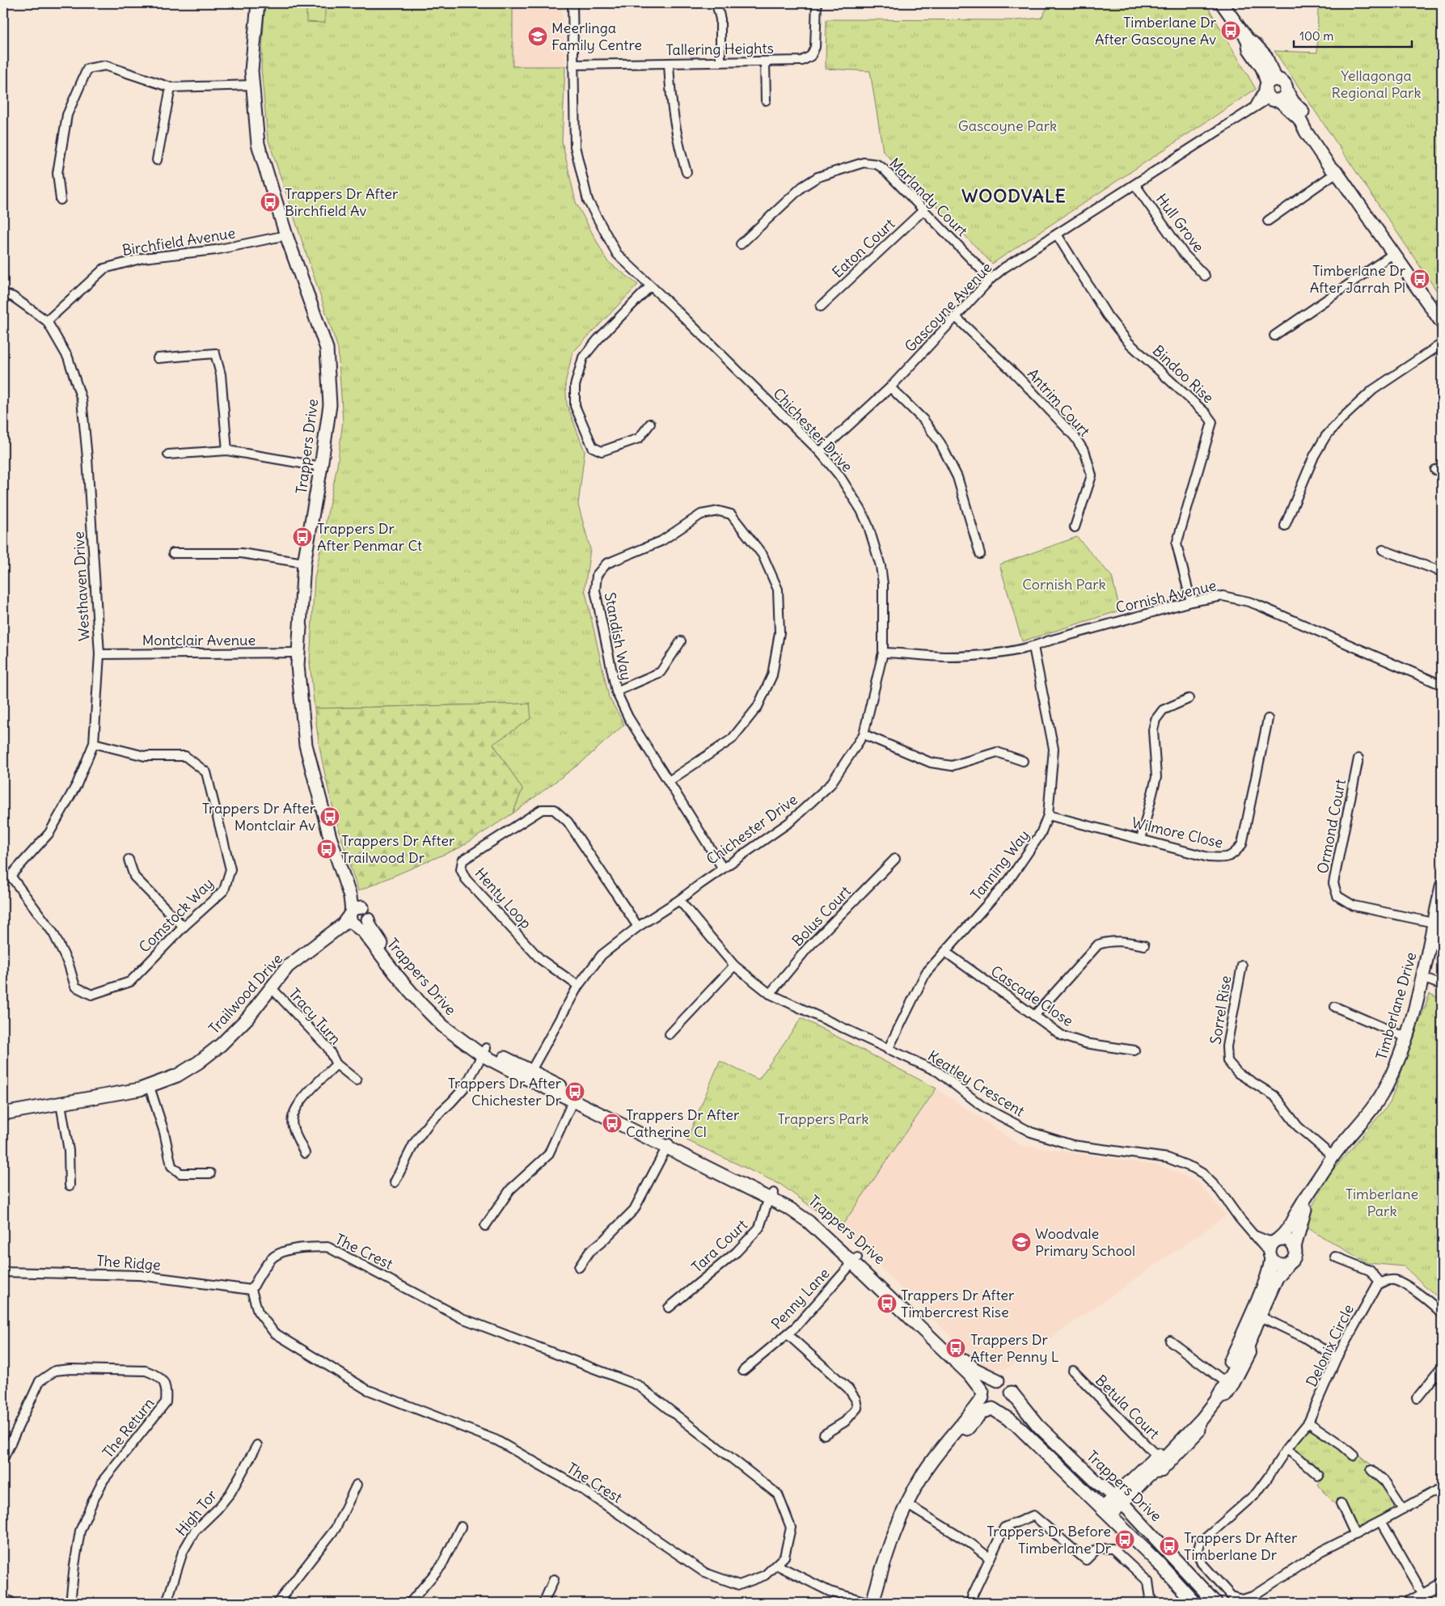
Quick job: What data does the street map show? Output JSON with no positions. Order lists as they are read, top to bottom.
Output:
{
  "streets": {
    "main road": ["Trappers Drive", "Trailwood Drive", "Timberlane Drive"],
    "street": [
      "Tallering Heights",
      "Marlandy Court",
      "Hull Grove",
      "Birchfield Avenue",
      "Eaton Court",
      "Gascoyne Avenue",
      "Bindoo Rise",
      "Antrim Court",
      "Chichester Drive",
      "Westhaven Drive",
      "Cornish Avenue",
      "Standish Way",
      "Montclair Avenue",
      "Ormond Court",
      "Wilmore Close",
      "Tanning Way",
      "Henty Loop",
      "Comstock Way",
      "Bolus Court",
      "Cascade Close",
      "Sorrel Rise",
      "Tracy Turn",
      "Keatley Crescent",
      "Tara Court",
      "The Crest",
      "The Ridge",
      "Penny Lane",
      "Delonix Circle",
      "Betula Court",
      "The Return",
      "High Tor"
    ]
  },
  "crossings": [
    ["Tallering Heights", "Chichester Drive"],
    ["Marlandy Court", "Eaton Court"],
    ["Marlandy Court", "Gascoyne Avenue"],
    ["Hull Grove", "Gascoyne Avenue"],
    ["Birchfield Avenue", "Trappers Drive"],
    ["Birchfield Avenue", "Westhaven Drive"],
    ["Gascoyne Avenue", "Bindoo Rise"],
    ["Gascoyne Avenue", "Antrim Court"],
    ["Gascoyne Avenue", "Chichester Drive"],
    ["Bindoo Rise", "Cornish Avenue"],
    ["Chichester Drive", "Trappers Drive"],
    ["Chichester Drive", "Cornish Avenue"],
    ["Chichester Drive", "Standish Way"],
    ["Chichester Drive", "Henty Loop"],
    ["Chichester Drive", "Keatley Crescent"],
    ["Trappers Drive", "Montclair Avenue"],
    ["Trappers Drive", "Trailwood Drive"],
    ["Trappers Drive", "Tara Court"],
    ["Trappers Drive", "Penny Lane"],
    ["Westhaven Drive", "Montclair Avenue"],
    ["Westhaven Drive", "Comstock Way"],
    ["Cornish Avenue", "Tanning Way"],
    ["Ormond Court", "Timberlane Drive"],
    ["Wilmore Close", "Tanning Way"],
    ["Tanning Way", "Cascade Close"],
    ["Tanning Way", "Keatley Crescent"],
    ["Bolus Court", "Keatley Crescent"],
    ["Trailwood Drive", "Tracy Turn"],
    ["Timberlane Drive", "Sorrel Rise"],
    ["Timberlane Drive", "Keatley Crescent"],
    ["The Crest", "The Ridge"]
  ],
  "districts": ["WOODVALE"],
  "parks": [
    "Yellagonga Regional Park",
    "Gascoyne Park",
    "Cornish Park",
    "Trappers Park",
    "Timberlane Park"
  ],
  "places": {
    "bus stop": [
      "Timberlane Dr After Gascoyne Av",
      "Trappers Dr After Birchfield Av",
      "Timberlane Dr After Jarrah Pl",
      "Trappers Dr After Penmar Ct",
      "Trappers Dr After Montclair Av",
      "Trappers Dr After Trailwood Dr",
      "Trappers Dr After Chichester Dr",
      "Trappers Dr After Catherine Cl",
      "Trappers Dr After Timbercrest Rise",
      "Trappers Dr After Penny L",
      "Trappers Dr Before Timberlane Dr",
      "Trappers Dr After Timberlane Dr"
    ],
    "school or university": ["Meerlinga Family Centre", "Woodvale Primary School"]
  },
  "scale_bar": "100 m"
}
